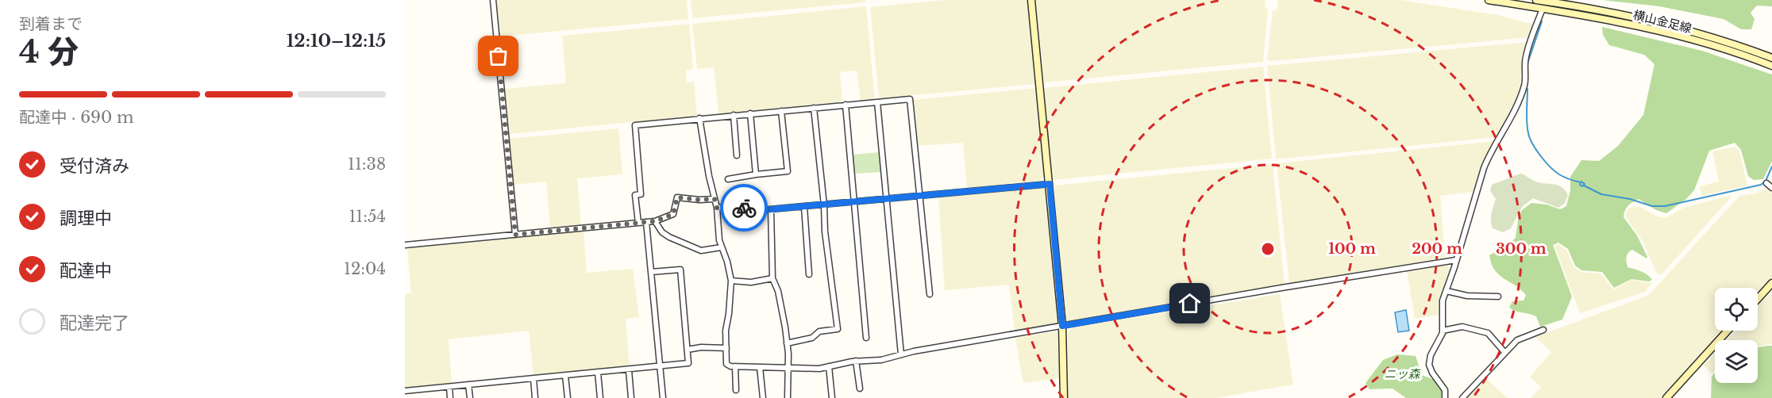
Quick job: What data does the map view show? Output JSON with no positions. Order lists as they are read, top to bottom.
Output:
{
  "streets": {
    "street": ["横山金足線"]
  },
  "parks": ["ニッ森"],
  "page": {
    "heading": ["4 分", "到着まで", "12:10–12:15"],
    "bar": "配達中 · 690 m",
    "list": [
      ["受付済み", "11:38"],
      ["調理中", "11:54"],
      ["配達中", "12:04"],
      "配達完了"
    ]
  },
  "rings": ["100 m", "200 m", "300 m"]
}
